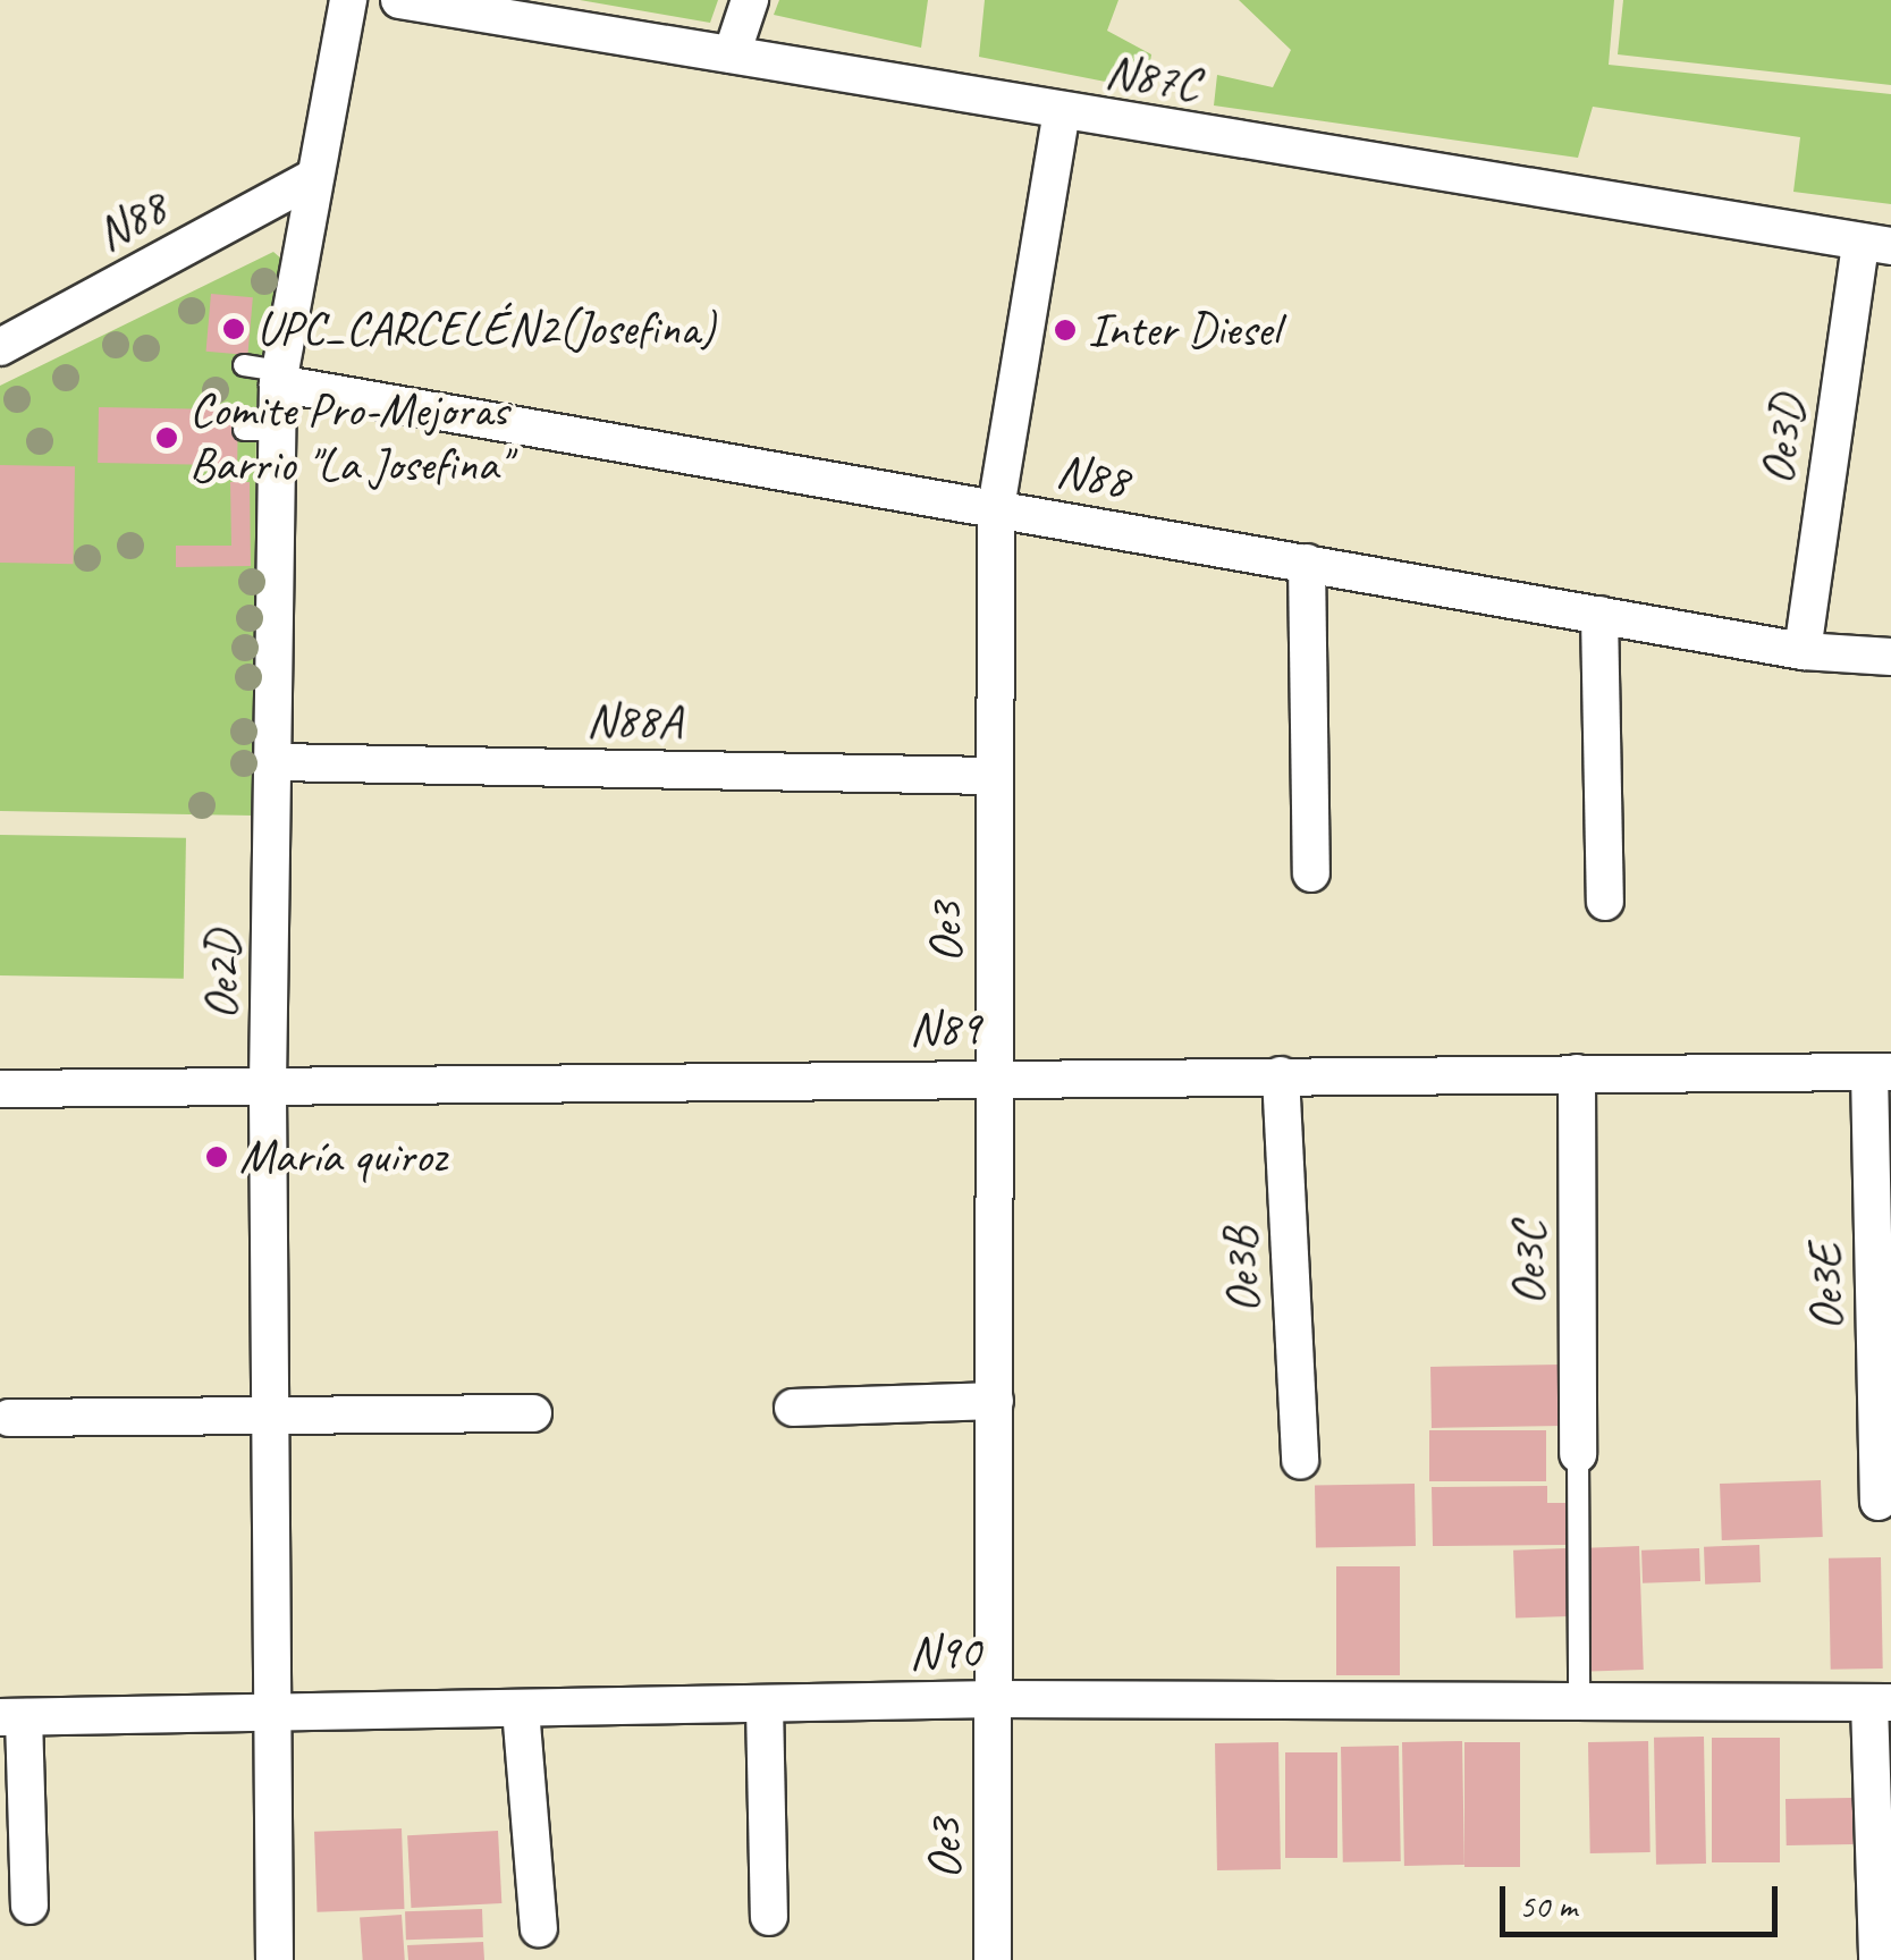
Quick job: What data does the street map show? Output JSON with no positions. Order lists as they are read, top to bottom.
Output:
{
  "streets": {
    "street": [
      "N87C",
      "N88",
      "Oe3D",
      "N88A",
      "Oe3",
      "Oe2D",
      "N89",
      "Oe3C",
      "Oe3B",
      "Oe3E",
      "N90"
    ]
  },
  "crossings": [
    ["N87C", "Oe3D"],
    ["N87C", "Oe3"],
    ["N88", "Oe3D"],
    ["N88", "Oe3"],
    ["N88", "Oe2D"],
    ["N88A", "Oe3"],
    ["N88A", "Oe2D"],
    ["Oe3", "N89"],
    ["Oe3", "N90"],
    ["Oe2D", "N89"],
    ["Oe2D", "N90"],
    ["N89", "Oe3C"],
    ["N89", "Oe3B"],
    ["N89", "Oe3E"]
  ],
  "places": [
    "UPC_CARCELÉN2(Josefina)",
    "Inter Diesel",
    "Comite Pro-Mejoras Barrio \"La Josefina\"",
    "María quiroz"
  ],
  "scale_bar": "50 m"
}
